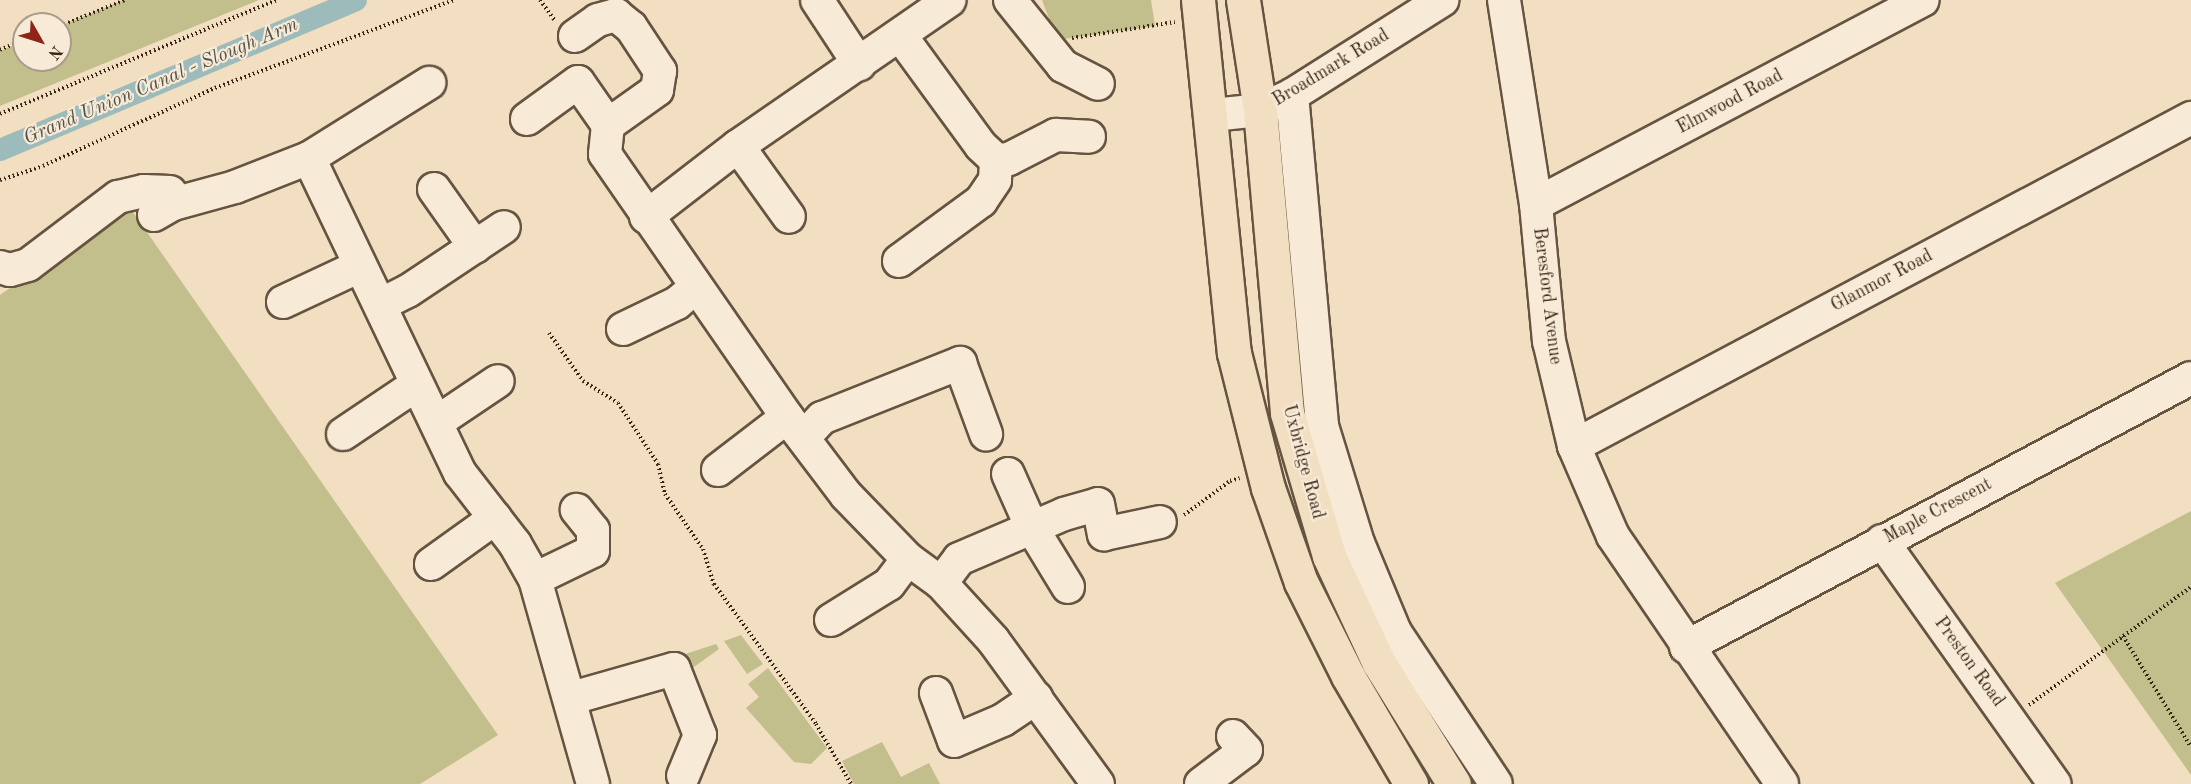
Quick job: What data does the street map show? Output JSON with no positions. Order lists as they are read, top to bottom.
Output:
{
  "streets": {
    "main road": ["Uxbridge Road"],
    "street": [
      "Broadmark Road",
      "Elmwood Road",
      "Glanmor Road",
      "Beresford Avenue",
      "Maple Crescent",
      "Preston Road"
    ]
  },
  "crossings": [
    ["Broadmark Road", "Uxbridge Road"],
    ["Elmwood Road", "Beresford Avenue"],
    ["Glanmor Road", "Beresford Avenue"],
    ["Beresford Avenue", "Maple Crescent"],
    ["Maple Crescent", "Preston Road"]
  ],
  "water": ["Grand Union Canal - Slough Arm"],
  "north": "bottom right"
}
